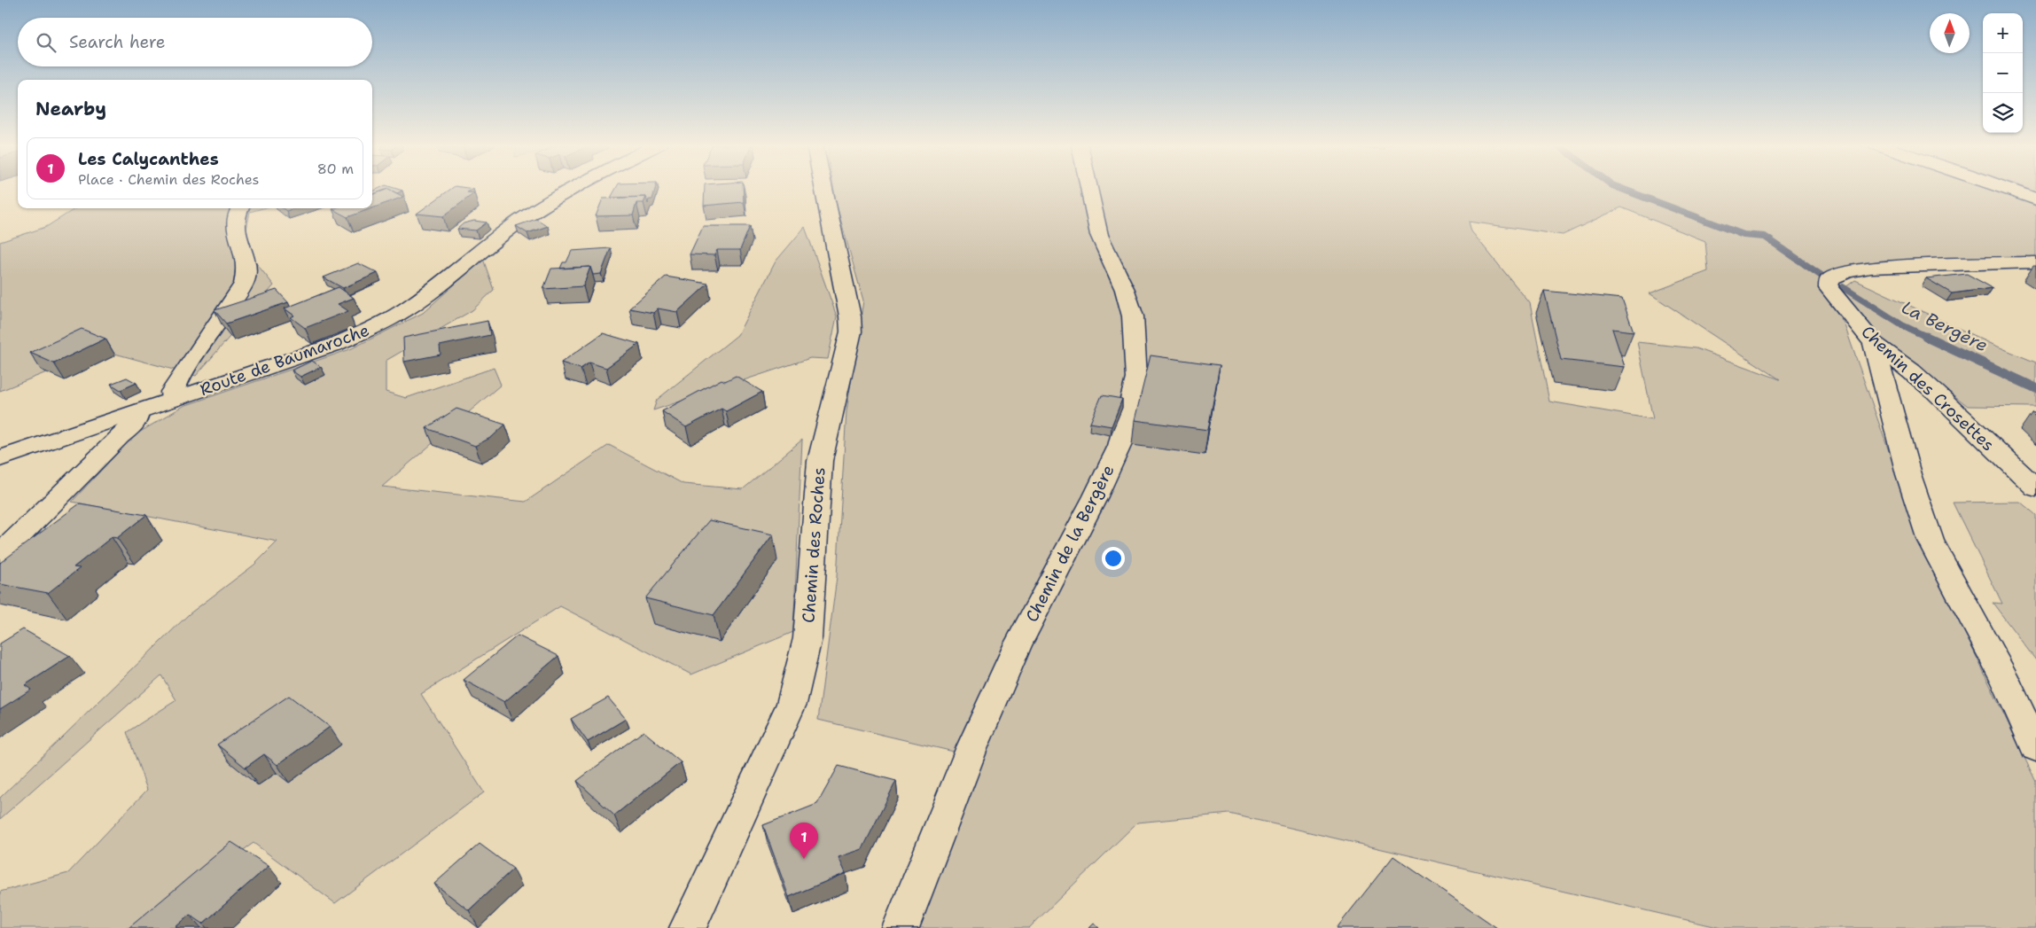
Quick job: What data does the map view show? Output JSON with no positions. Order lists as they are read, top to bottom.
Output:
{
  "streets": {
    "street": [
      "Route de Baumaroche",
      "Chemin des Crosettes",
      "Chemin de la Bergère",
      "Chemin des Roches"
    ]
  },
  "water": ["La Bergère"],
  "north": "top",
  "page": {
    "map_buttons": ["+", "−"],
    "search": "Search here",
    "heading": "Nearby",
    "list": [
      {
        "mark": "1",
        "name": "Les Calycanthes",
        "note": "Place · Chemin des Roches",
        "value": "80 m"
      }
    ],
    "pins": "1"
  }
}
